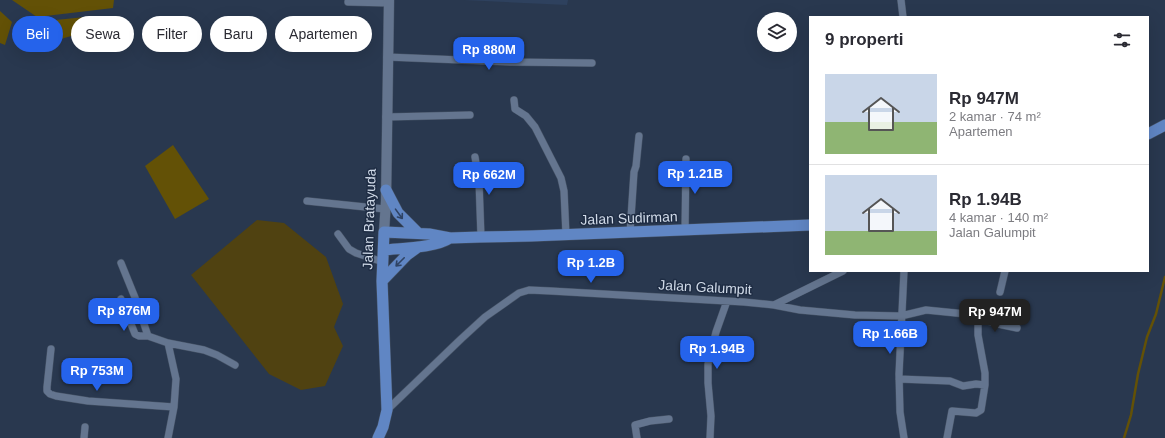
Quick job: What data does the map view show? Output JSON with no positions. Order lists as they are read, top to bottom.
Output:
{
  "streets": {
    "main road": ["Jalan Sudirman", "Jalan Bratayuda"],
    "street": ["Jalan Galumpit"]
  },
  "crossings": [
    ["Jalan Bratayuda", "Jalan Galumpit"]
  ],
  "page": {
    "chip": [
      "Beli",
      "Sewa",
      "Filter",
      "Baru",
      "Apartemen"
    ],
    "heading": "9 properti",
    "price": [
      "Rp 880M",
      "Rp 1.21B",
      "Rp 662M",
      "Rp 1.2B",
      "Rp 876M",
      "Rp 947M",
      "Rp 1.66B",
      "Rp 1.94B",
      "Rp 753M"
    ],
    "list": [
      {
        "name": "Rp 947M",
        "note": "2 kamar · 74 m² · Apartemen"
      },
      {
        "name": "Rp 1.94B",
        "note": "4 kamar · 140 m² · Jalan Galumpit"
      }
    ]
  }
}
